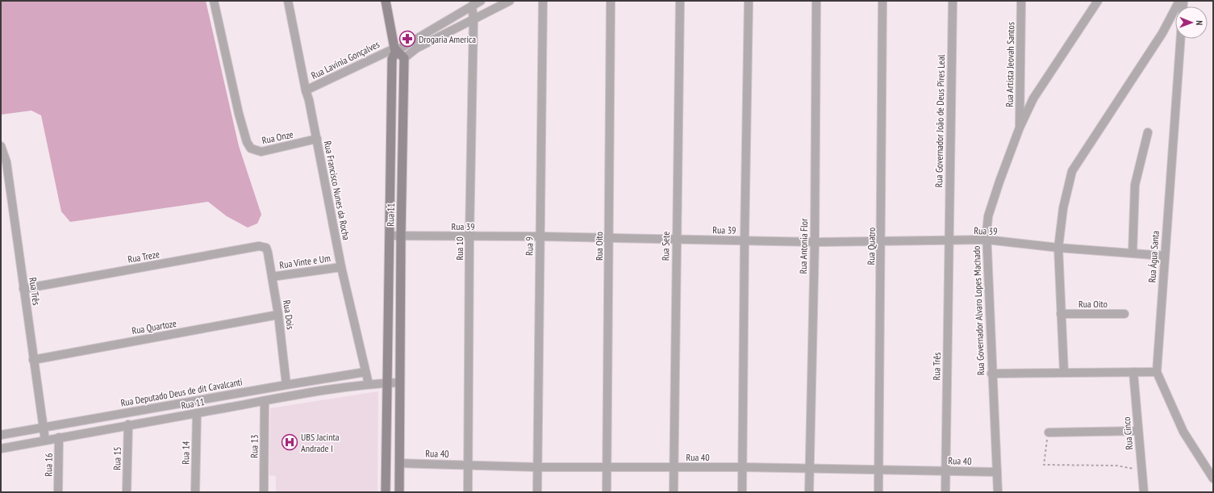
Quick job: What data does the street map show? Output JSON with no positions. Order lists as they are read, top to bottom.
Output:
{
  "streets": {
    "main road": ["Rua Lavínia Gonçalves", "Rua 11"],
    "street": [
      "Rua Artista Jeovah Santos",
      "Rua Governador João de Deus Pires Leal",
      "Rua Onze",
      "Rua Francisco Nunes da Rocha",
      "Rua 39",
      "Rua 9",
      "Rua Oito",
      "Rua Sete",
      "Rua Antonia Flor",
      "Rua Quatro",
      "Rua 10",
      "Rua Treze",
      "Rua Água Santa",
      "Rua Vinte e Um",
      "Rua Três",
      "Rua Governador Alvaro Lopes Machado",
      "Rua Dois",
      "Rua Quartoze",
      "Rua Deputado Deus de dit Cavalcanti",
      "Rua Cinco",
      "Rua 13",
      "Rua 14",
      "Rua 40",
      "Rua 15",
      "Rua 16"
    ]
  },
  "crossings": [
    ["Rua Lavínia Gonçalves", "Rua Francisco Nunes da Rocha"],
    ["Rua Lavínia Gonçalves", "Rua 11"],
    ["Rua Lavínia Gonçalves", "Rua 10"],
    ["Rua Artista Jeovah Santos", "Rua Governador Alvaro Lopes Machado"],
    ["Rua Governador João de Deus Pires Leal", "Rua 39"],
    ["Rua Governador João de Deus Pires Leal", "Rua Três"],
    ["Rua Onze", "Rua Francisco Nunes da Rocha"],
    ["Rua Francisco Nunes da Rocha", "Rua 11"],
    ["Rua Francisco Nunes da Rocha", "Rua Vinte e Um"],
    ["Rua Francisco Nunes da Rocha", "Rua Deputado Deus de dit Cavalcanti"],
    ["Rua 11", "Rua 39"],
    ["Rua 11", "Rua Três"],
    ["Rua 11", "Rua 13"],
    ["Rua 11", "Rua 14"],
    ["Rua 11", "Rua 40"],
    ["Rua 11", "Rua 15"],
    ["Rua 11", "Rua 16"],
    ["Rua 39", "Rua 9"],
    ["Rua 39", "Rua Oito"],
    ["Rua 39", "Rua Sete"],
    ["Rua 39", "Rua Antonia Flor"],
    ["Rua 39", "Rua Quatro"],
    ["Rua 39", "Rua 10"],
    ["Rua 39", "Rua Água Santa"],
    ["Rua 39", "Rua Três"],
    ["Rua 39", "Rua Governador Alvaro Lopes Machado"],
    ["Rua 9", "Rua 40"],
    ["Rua Oito", "Rua 40"],
    ["Rua Sete", "Rua 40"],
    ["Rua Antonia Flor", "Rua 40"],
    ["Rua Quatro", "Rua 40"],
    ["Rua 10", "Rua 40"],
    ["Rua Treze", "Rua Três"],
    ["Rua Treze", "Rua Dois"],
    ["Rua Vinte e Um", "Rua Dois"],
    ["Rua Três", "Rua Quartoze"],
    ["Rua Três", "Rua Deputado Deus de dit Cavalcanti"],
    ["Rua Três", "Rua 40"],
    ["Rua Governador Alvaro Lopes Machado", "Rua 40"],
    ["Rua Dois", "Rua Quartoze"],
    ["Rua Dois", "Rua Deputado Deus de dit Cavalcanti"]
  ],
  "places": {
    "pharmacy": ["Drogaria America"],
    "hospital": ["UBS Jacinta Andrade I"]
  },
  "north": "right"
}
